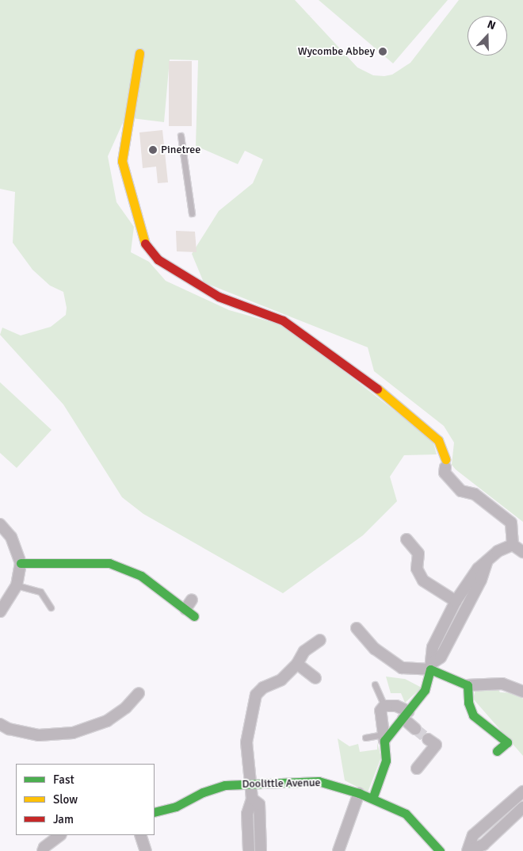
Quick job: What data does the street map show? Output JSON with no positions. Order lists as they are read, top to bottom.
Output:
{
  "streets": {
    "street": ["Doolittle Avenue"]
  },
  "places": ["Wycombe Abbey", "Pinetree"],
  "legend": ["Fast", "Slow", "Jam"],
  "north": "top"
}
